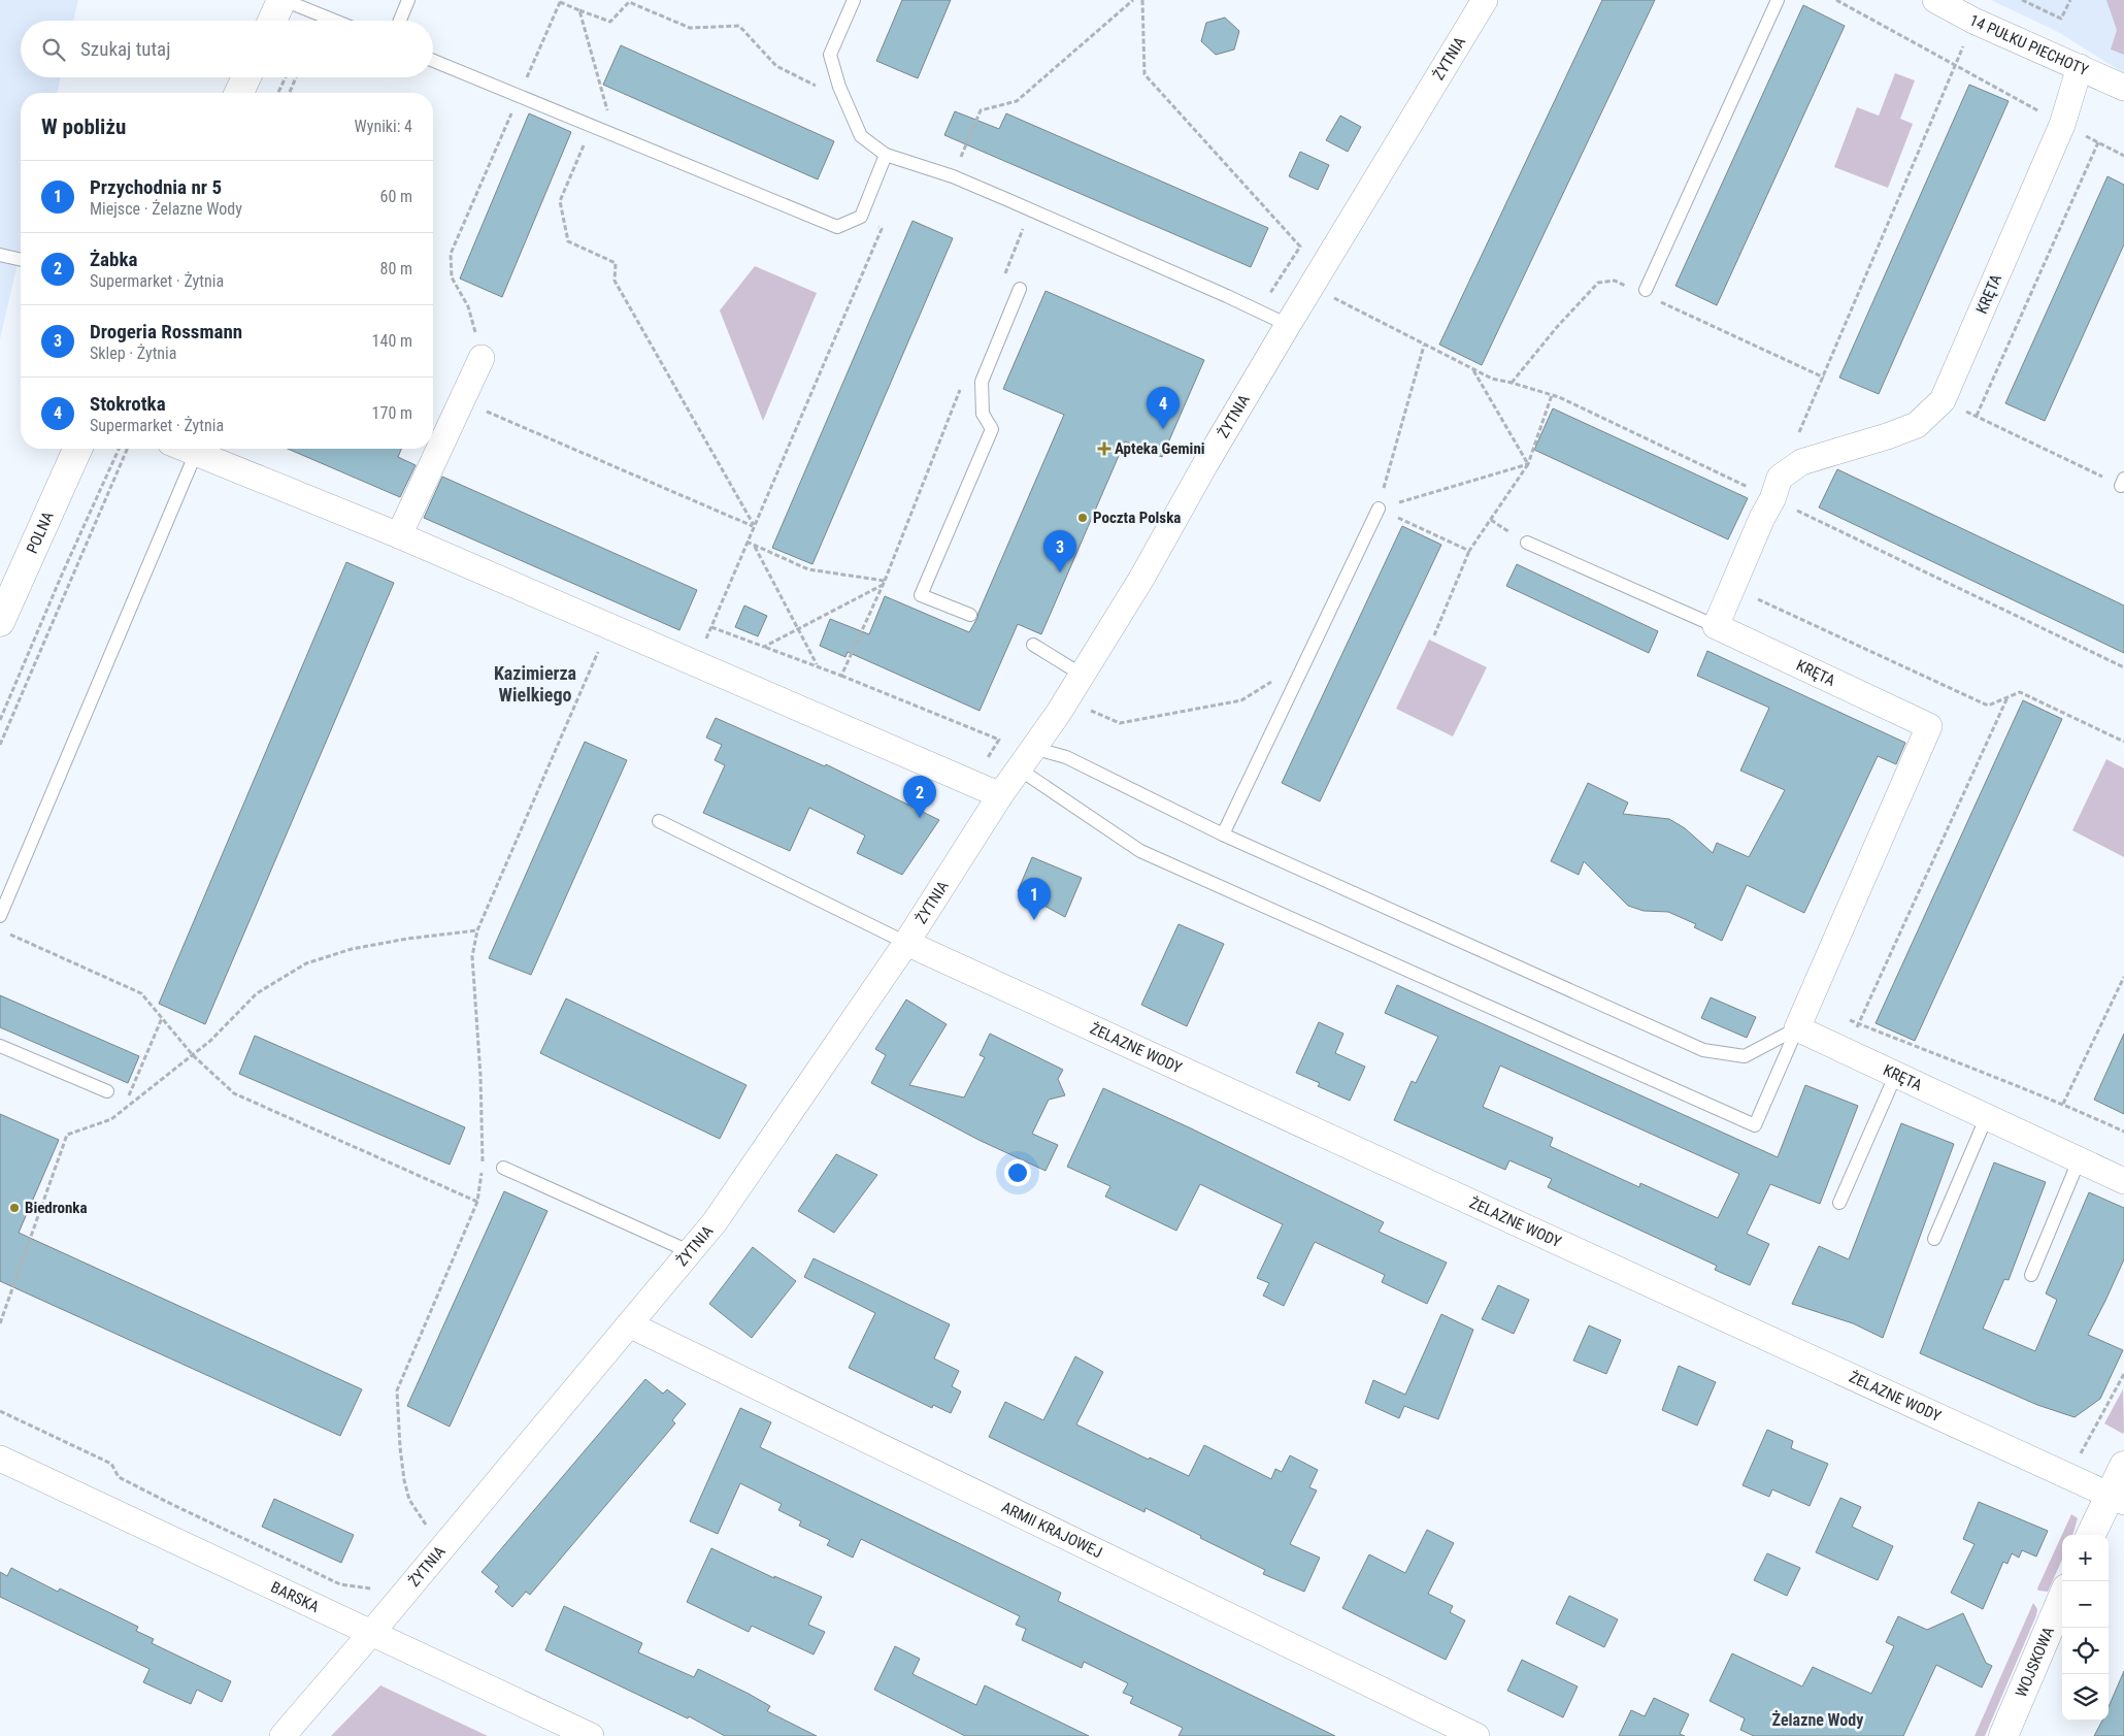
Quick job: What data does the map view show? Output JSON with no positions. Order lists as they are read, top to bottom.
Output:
{
  "streets": {
    "street": [
      "14 PUŁKU PIECHOTY",
      "ŻYTNIA",
      "KRĘTA",
      "POLNA",
      "ŻELAZNE WODY",
      "ARMII KRAJOWEJ",
      "BARSKA",
      "WOJSKOWA"
    ]
  },
  "crossings": [
    ["14 PUŁKU PIECHOTY", "KRĘTA"],
    ["ŻYTNIA", "ŻELAZNE WODY"],
    ["ŻYTNIA", "ARMII KRAJOWEJ"],
    ["ŻYTNIA", "BARSKA"]
  ],
  "districts": ["Kazimierza Wielkiego", "Żelazne Wody"],
  "places": {
    "health": ["Apteka Gemini"],
    "other": ["Poczta Polska", "Biedronka"]
  },
  "page": {
    "search": "Szukaj tutaj",
    "heading": ["W pobliżu", "Wyniki: 4"],
    "list": [
      {
        "mark": "1",
        "name": "Przychodnia nr 5",
        "note": "Miejsce · Żelazne Wody",
        "value": "60 m"
      },
      {
        "mark": "2",
        "name": "Żabka",
        "note": "Supermarket · Żytnia",
        "value": "80 m"
      },
      {
        "mark": "3",
        "name": "Drogeria Rossmann",
        "note": "Sklep · Żytnia",
        "value": "140 m"
      },
      {
        "mark": "4",
        "name": "Stokrotka",
        "note": "Supermarket · Żytnia",
        "value": "170 m"
      }
    ],
    "pins": [
      "4",
      "3",
      "2",
      "1"
    ],
    "map_buttons": ["+", "−"]
  }
}
